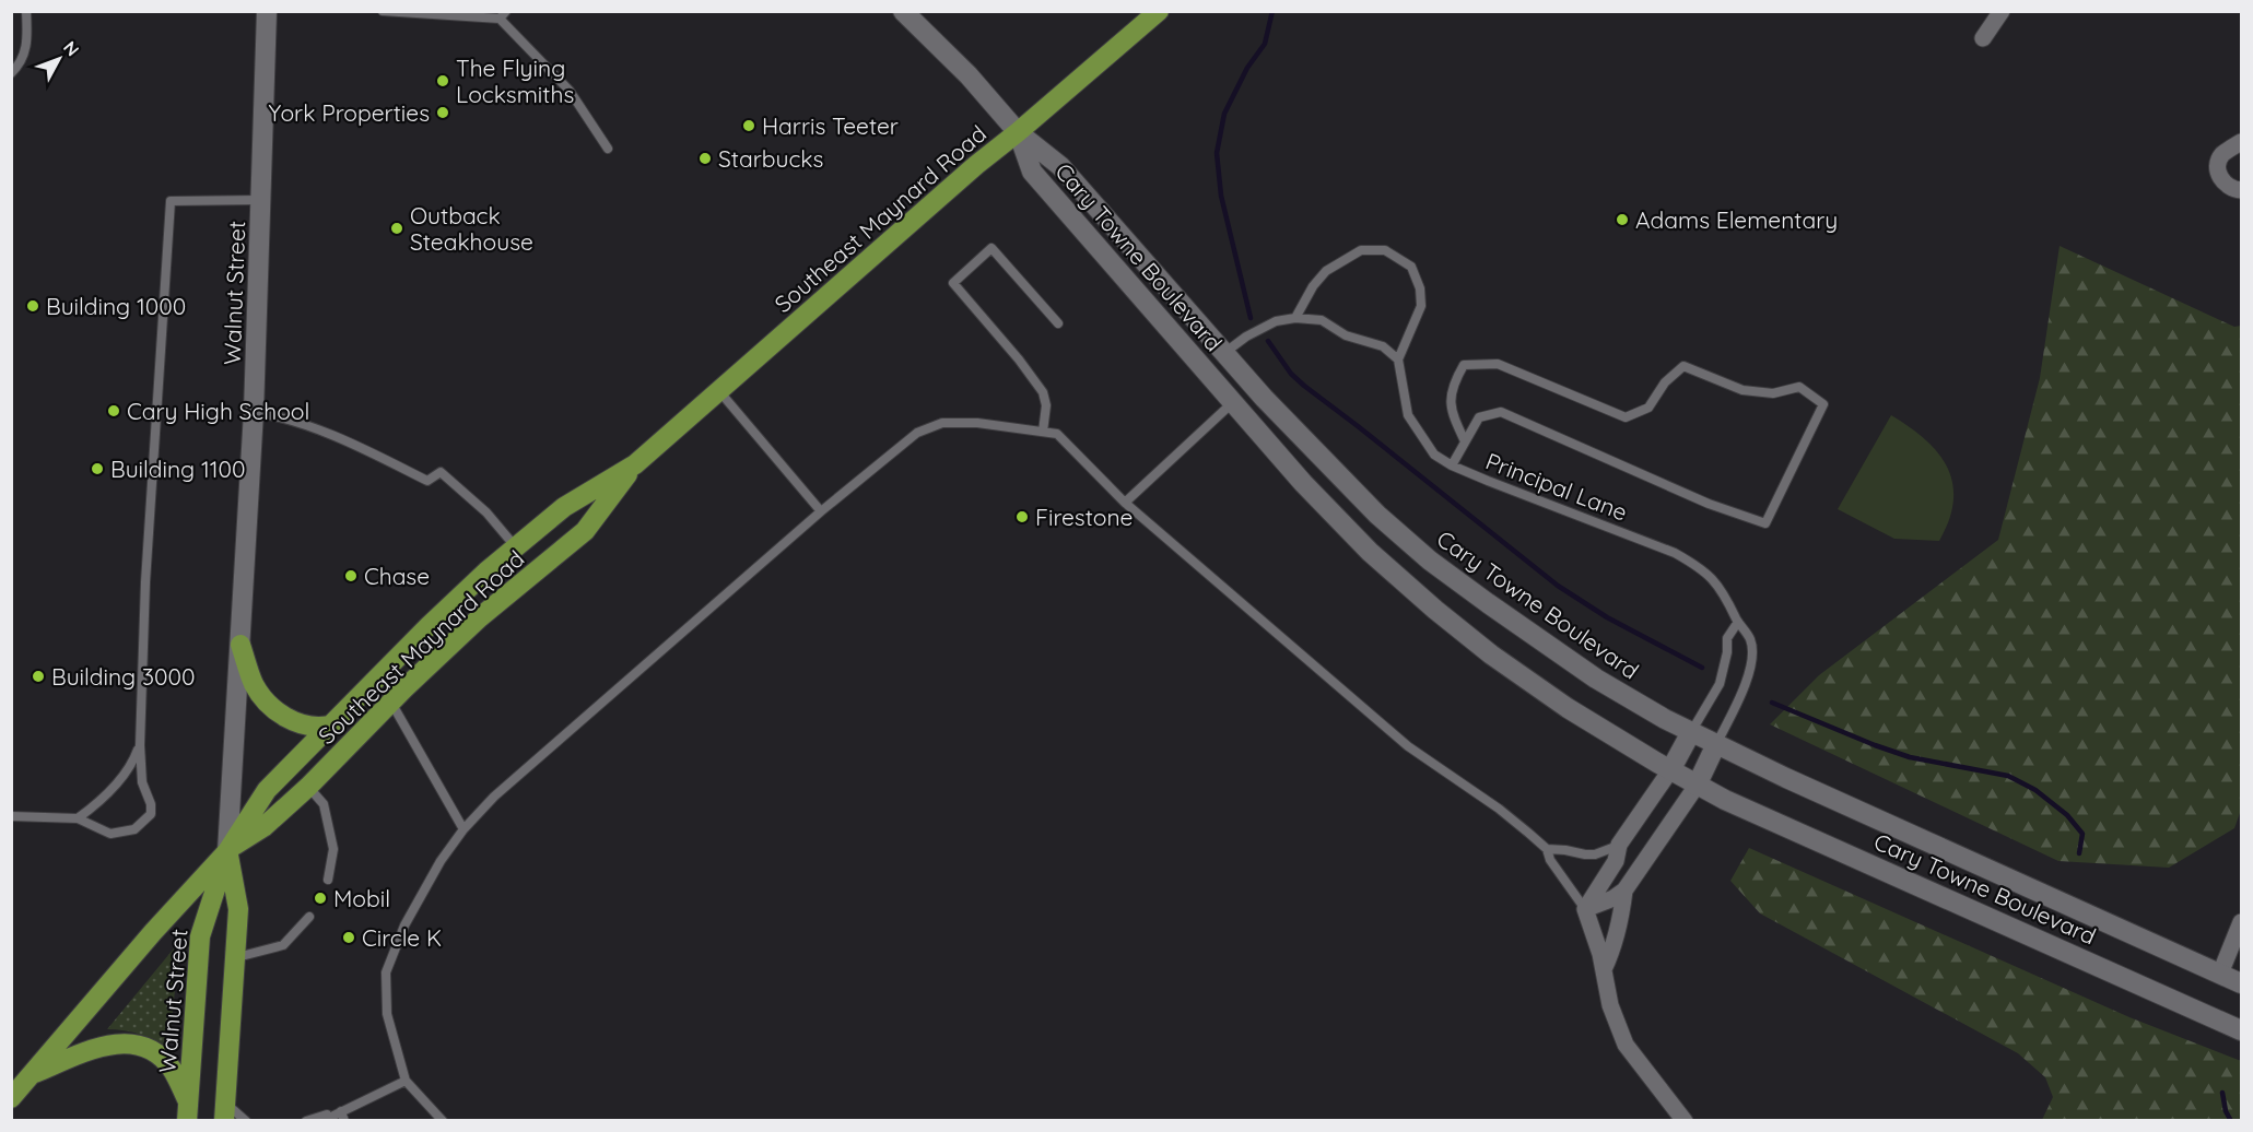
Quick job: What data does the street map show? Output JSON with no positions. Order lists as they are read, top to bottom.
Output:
{
  "streets": {
    "main road": ["Southeast Maynard Road", "Cary Towne Boulevard", "Walnut Street"],
    "lane": ["Principal Lane"]
  },
  "crossings": [
    ["Southeast Maynard Road", "Cary Towne Boulevard"],
    ["Southeast Maynard Road", "Walnut Street"],
    ["Cary Towne Boulevard", "Principal Lane"]
  ],
  "places": [
    "The Flying Locksmiths",
    "York Properties",
    "Harris Teeter",
    "Starbucks",
    "Adams Elementary",
    "Outback Steakhouse",
    "Building 1000",
    "Cary High School",
    "Building 1100",
    "Firestone",
    "Chase",
    "Building 3000",
    "Mobil",
    "Circle K"
  ],
  "north": "top right"
}
